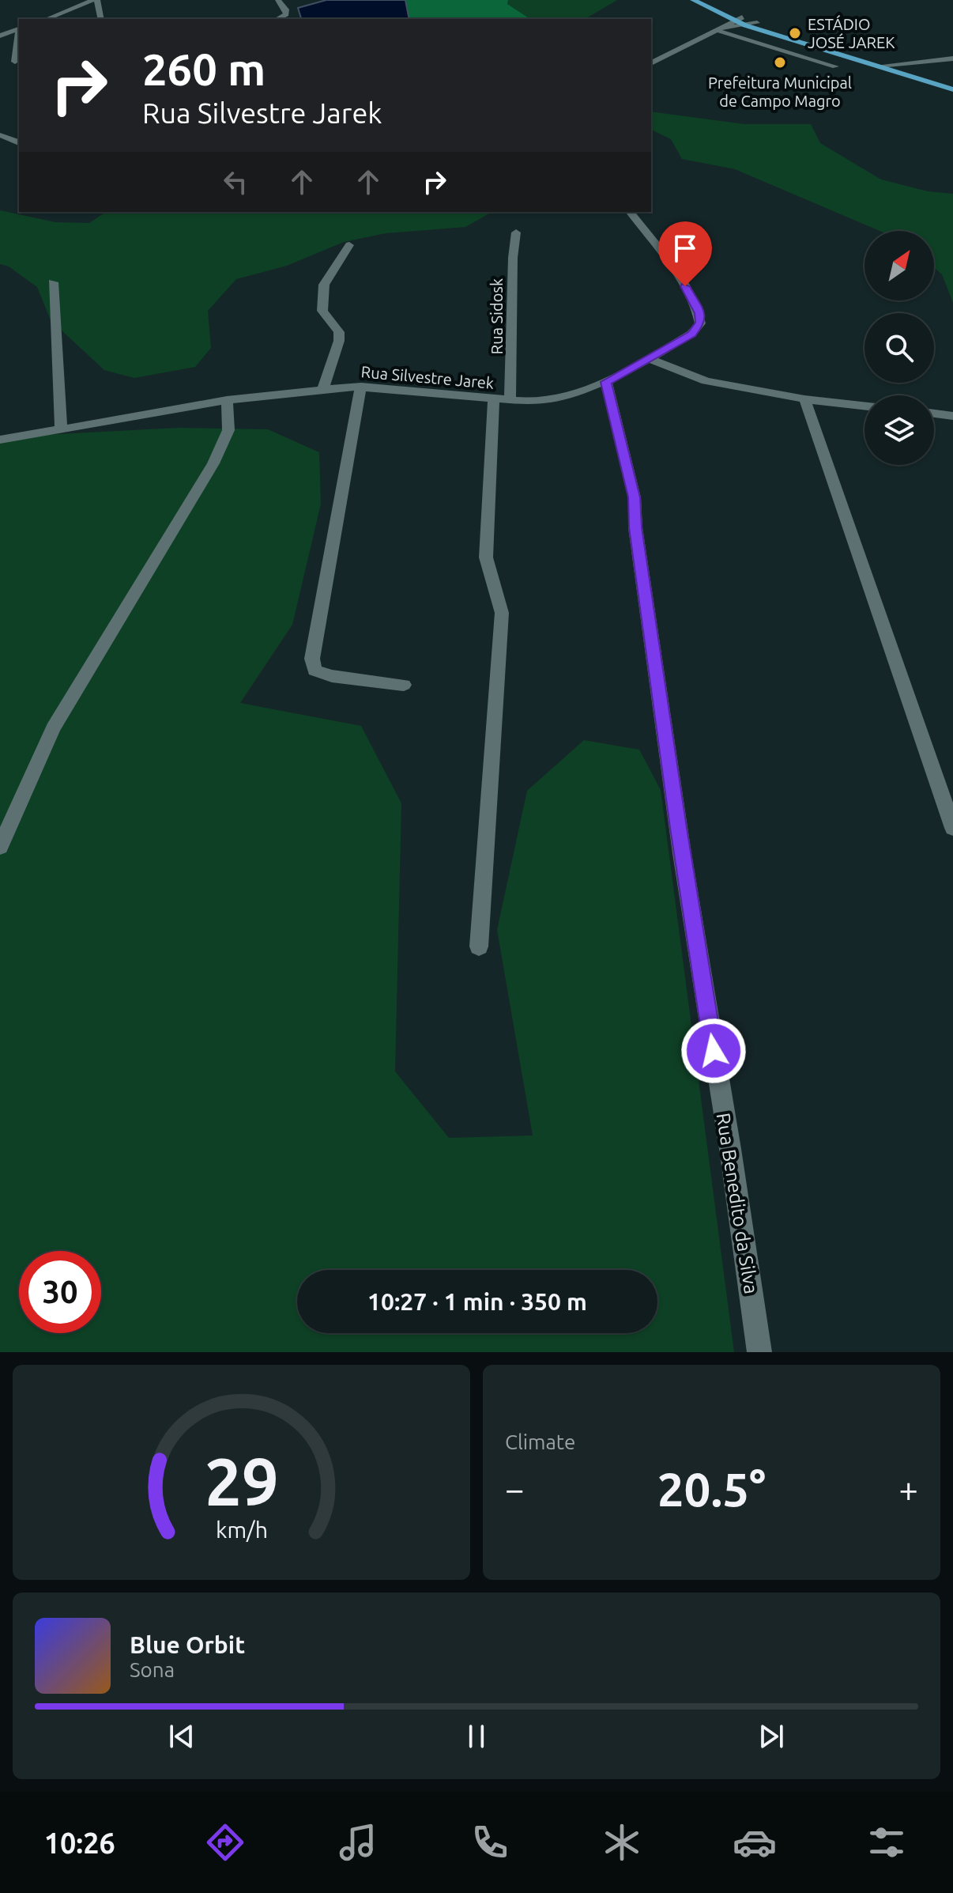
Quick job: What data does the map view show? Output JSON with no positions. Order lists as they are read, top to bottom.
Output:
{
  "streets": {
    "street": ["Rua Sidosk", "Rua Silvestre Jarek", "Rua Benedito da Silva"]
  },
  "crossings": [
    ["Rua Sidosk", "Rua Silvestre Jarek"],
    ["Rua Silvestre Jarek", "Rua Benedito da Silva"]
  ],
  "places": ["ESTÁDIO JOSÉ JAREK", "Prefeitura Municipal de Campo Magro"],
  "north": "top right",
  "page": {
    "turn": ["260 m", "Rua Silvestre Jarek"],
    "limit": "30",
    "trip": "10:27 · 1 min · 350 m",
    "tile": "Climate",
    "heat": ["−", "20.5°", "+"],
    "song": ["Blue Orbit", "Sona"],
    "tabs": "10:26",
    "gauge": ["29", "km/h"]
  }
}
